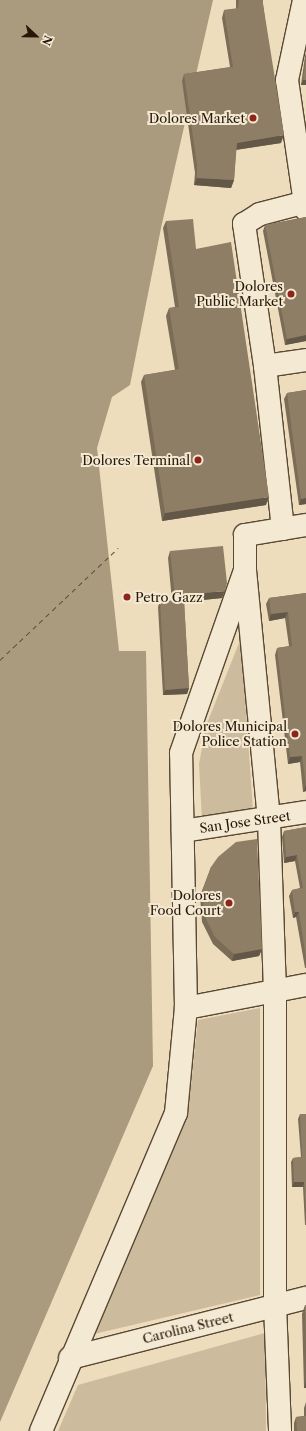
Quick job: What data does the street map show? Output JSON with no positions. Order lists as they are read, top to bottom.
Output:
{
  "streets": {
    "street": ["San Jose Street", "Carolina Street"]
  },
  "places": [
    "Dolores Market",
    "Dolores Public Market",
    "Dolores Terminal",
    "Petro Gazz",
    "Dolores Municipal Police Station",
    "Dolores Food Court"
  ],
  "north": "right"
}
